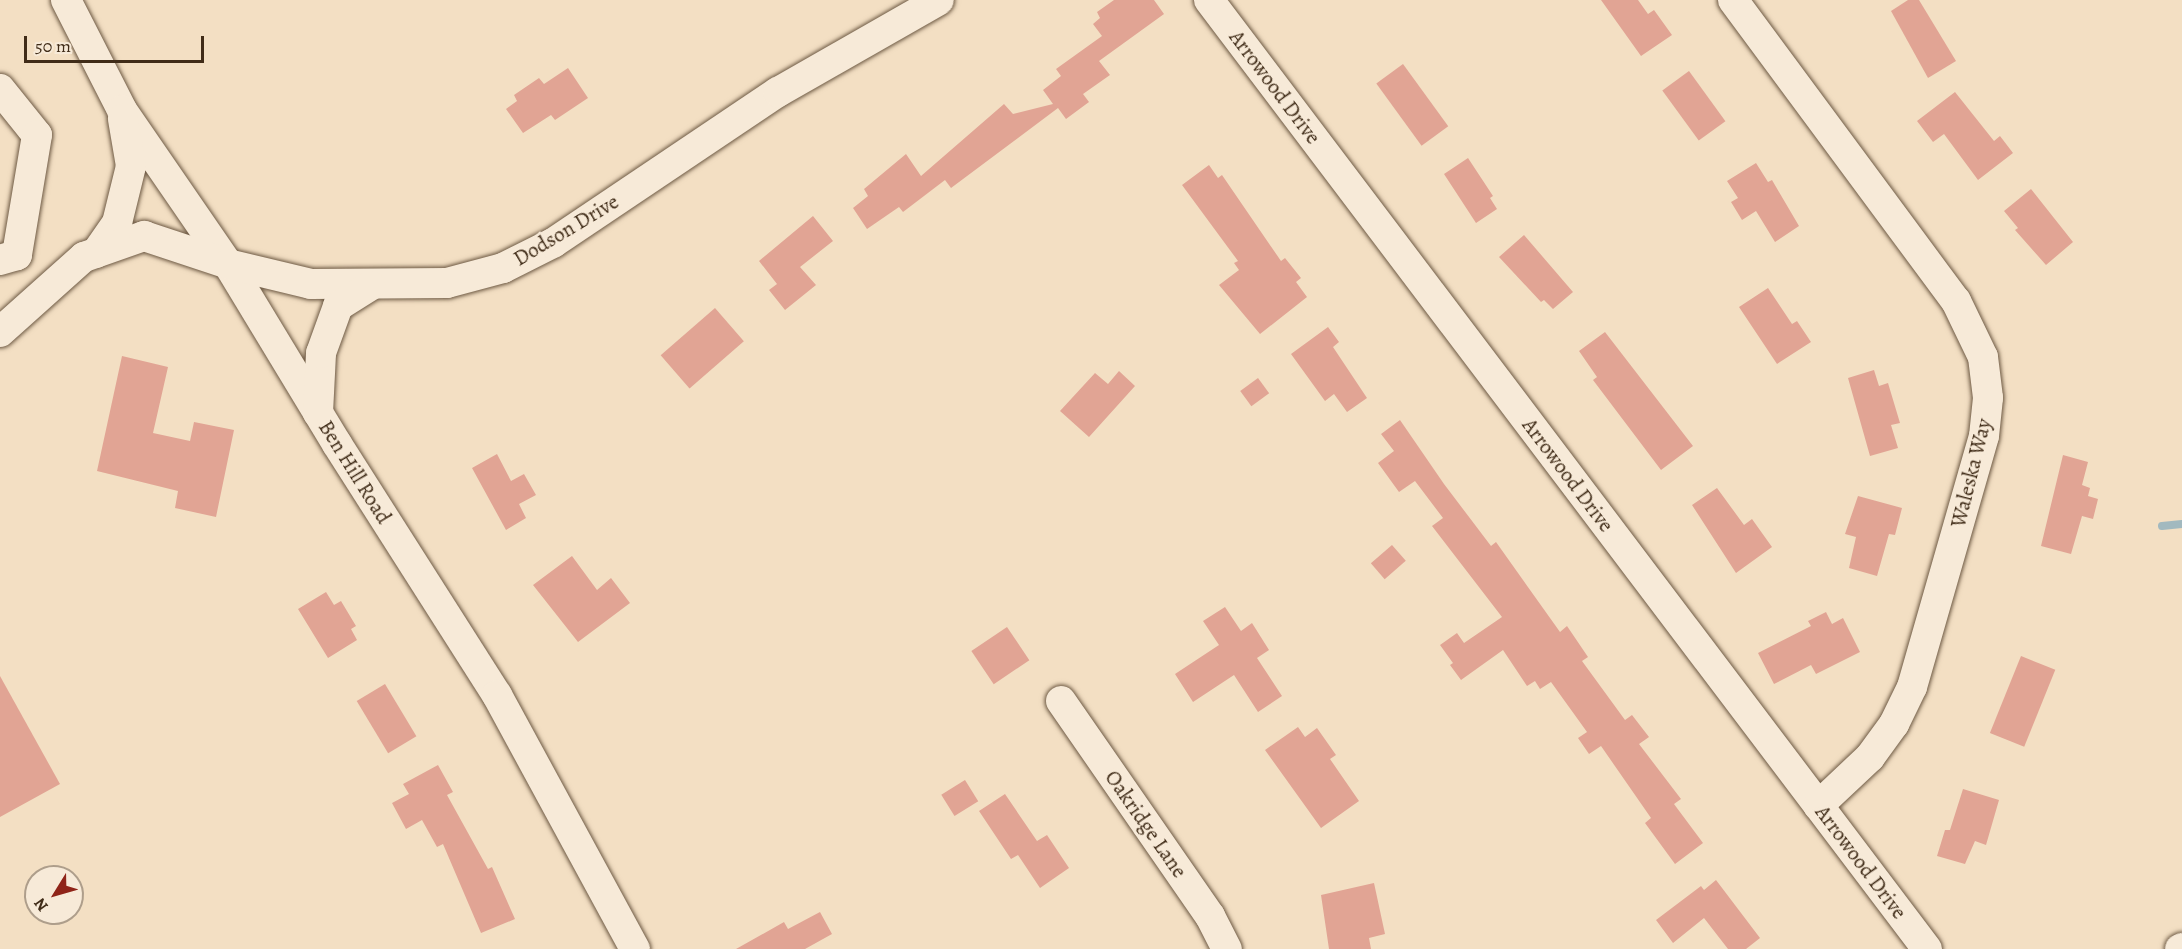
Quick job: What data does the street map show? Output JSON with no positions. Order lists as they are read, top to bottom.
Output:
{
  "streets": {
    "street": [
      "Arrowood Drive",
      "Dodson Drive",
      "Ben Hill Road",
      "Waleska Way",
      "Oakridge Lane"
    ]
  },
  "crossings": [
    ["Arrowood Drive", "Waleska Way"],
    ["Dodson Drive", "Ben Hill Road"]
  ],
  "scale_bar": "50 m",
  "north": "bottom left"
}
